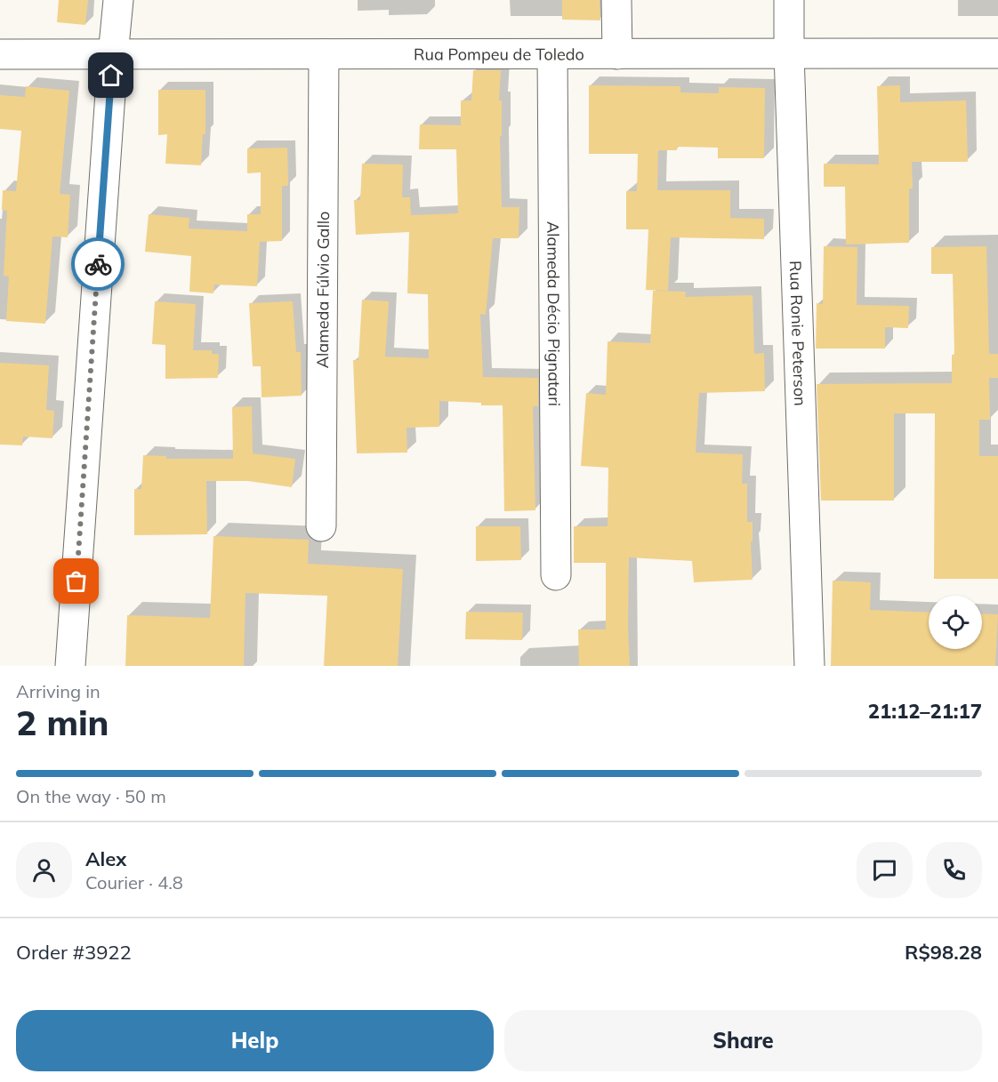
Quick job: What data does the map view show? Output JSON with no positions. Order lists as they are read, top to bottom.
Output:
{
  "streets": {
    "street": [
      "Rua Pompeu de Toledo",
      "Alameda Fúlvio Gallo",
      "Alameda Décio Pignatari",
      "Rua Ronie Peterson"
    ]
  },
  "crossings": [
    ["Rua Pompeu de Toledo", "Alameda Fúlvio Gallo"],
    ["Rua Pompeu de Toledo", "Alameda Décio Pignatari"],
    ["Rua Pompeu de Toledo", "Rua Ronie Peterson"]
  ],
  "page": {
    "heading": ["2 min", "Arriving in", "21:12–21:17"],
    "panel": [
      "Alex",
      "Courier · 4.8",
      "Order #3922",
      "R$98.28"
    ],
    "bar": "On the way · 50 m",
    "buttons": ["Help", "Share"]
  }
}
